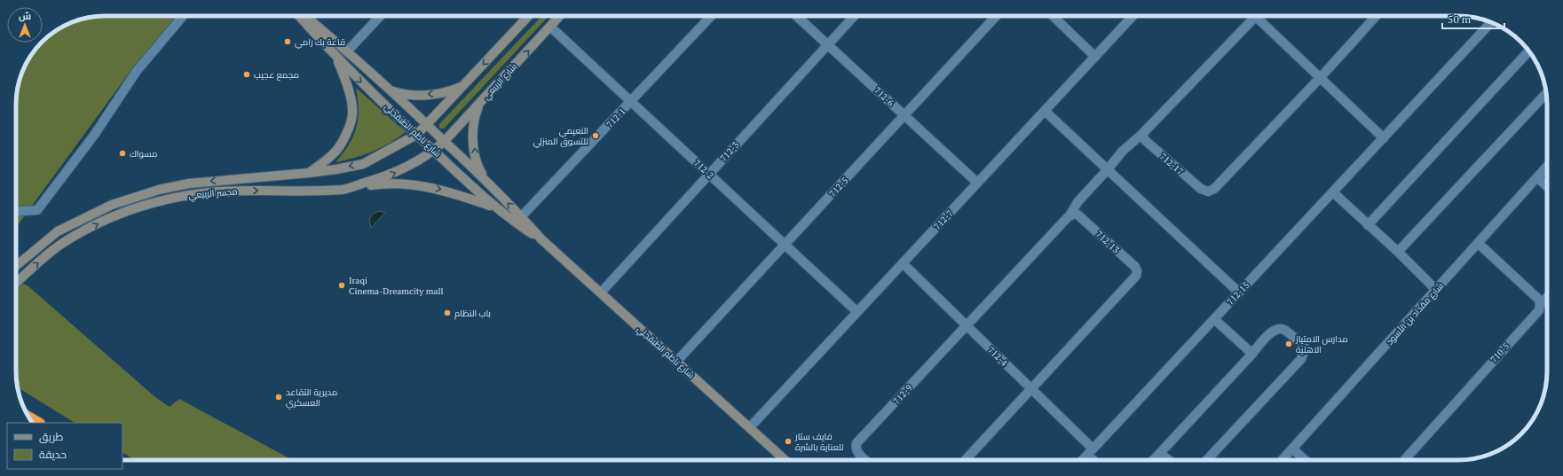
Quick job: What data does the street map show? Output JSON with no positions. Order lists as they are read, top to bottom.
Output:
{
  "streets": {
    "main road": ["شارع الربيعي", "شارع ناظم الطبقجلي", "مجسر الربيعي"],
    "street": [
      "712-6",
      "712-1",
      "712-3",
      "712-17",
      "712-2",
      "712-5",
      "712-7",
      "712-13",
      "712-15",
      "شارع مقداد بن الأسود",
      "710-5",
      "712-4",
      "712-9"
    ]
  },
  "crossings": [
    ["شارع الربيعي", "شارع ناظم الطبقجلي"],
    ["شارع الربيعي", "712-2"],
    ["شارع الربيعي", "مجسر الربيعي"],
    ["712-6", "712-3"],
    ["712-6", "712-5"],
    ["712-6", "712-7"],
    ["712-1", "شارع ناظم الطبقجلي"],
    ["712-1", "712-2"],
    ["شارع ناظم الطبقجلي", "712-3"],
    ["شارع ناظم الطبقجلي", "712-5"],
    ["شارع ناظم الطبقجلي", "مجسر الربيعي"],
    ["شارع ناظم الطبقجلي", "712-7"],
    ["712-3", "712-2"],
    ["712-2", "712-5"],
    ["712-2", "712-7"],
    ["712-7", "712-4"],
    ["712-13", "712-4"],
    ["712-15", "712-4"],
    ["712-4", "712-9"]
  ],
  "places": [
    "قاعة بك رامي",
    "مجمع عجيب",
    "النعيمي للتسوق المنزلي",
    "مسواك",
    "Iraqi Cinema-Dreamcity mall",
    "باب النظام",
    "مدارس الامتياز الاهلية",
    "مديرية التقاعد العسكري",
    "فايف ستار للعناية بالشرة"
  ],
  "legend": ["طريق", "حديقة"],
  "scale_bar": "50 m",
  "north": "top"
}
